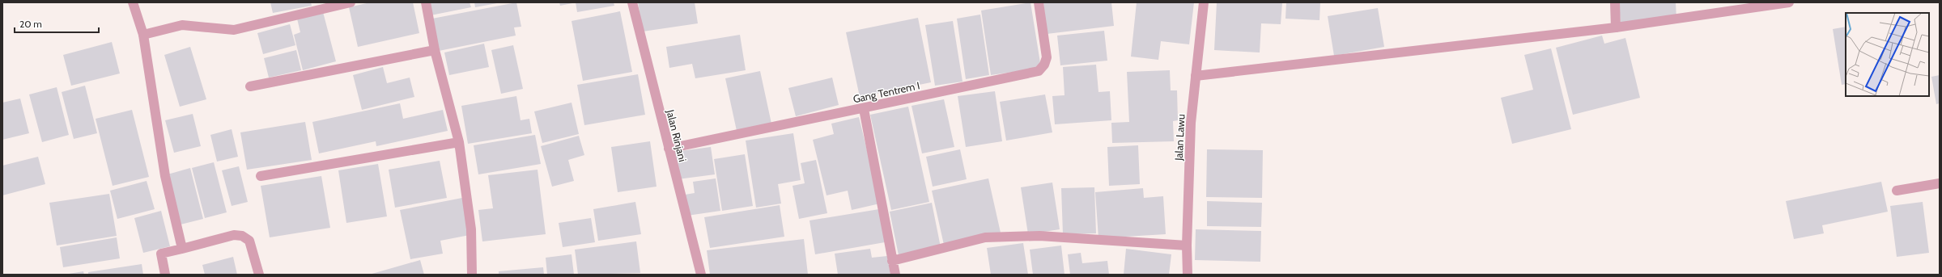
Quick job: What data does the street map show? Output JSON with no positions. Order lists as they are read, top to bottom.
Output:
{
  "streets": {
    "street": ["Gang Tentrem I", "Jalan Rinjani", "Jalan Lawu"]
  },
  "crossings": [
    ["Gang Tentrem I", "Jalan Rinjani"]
  ],
  "scale_bar": "20 m"
}
